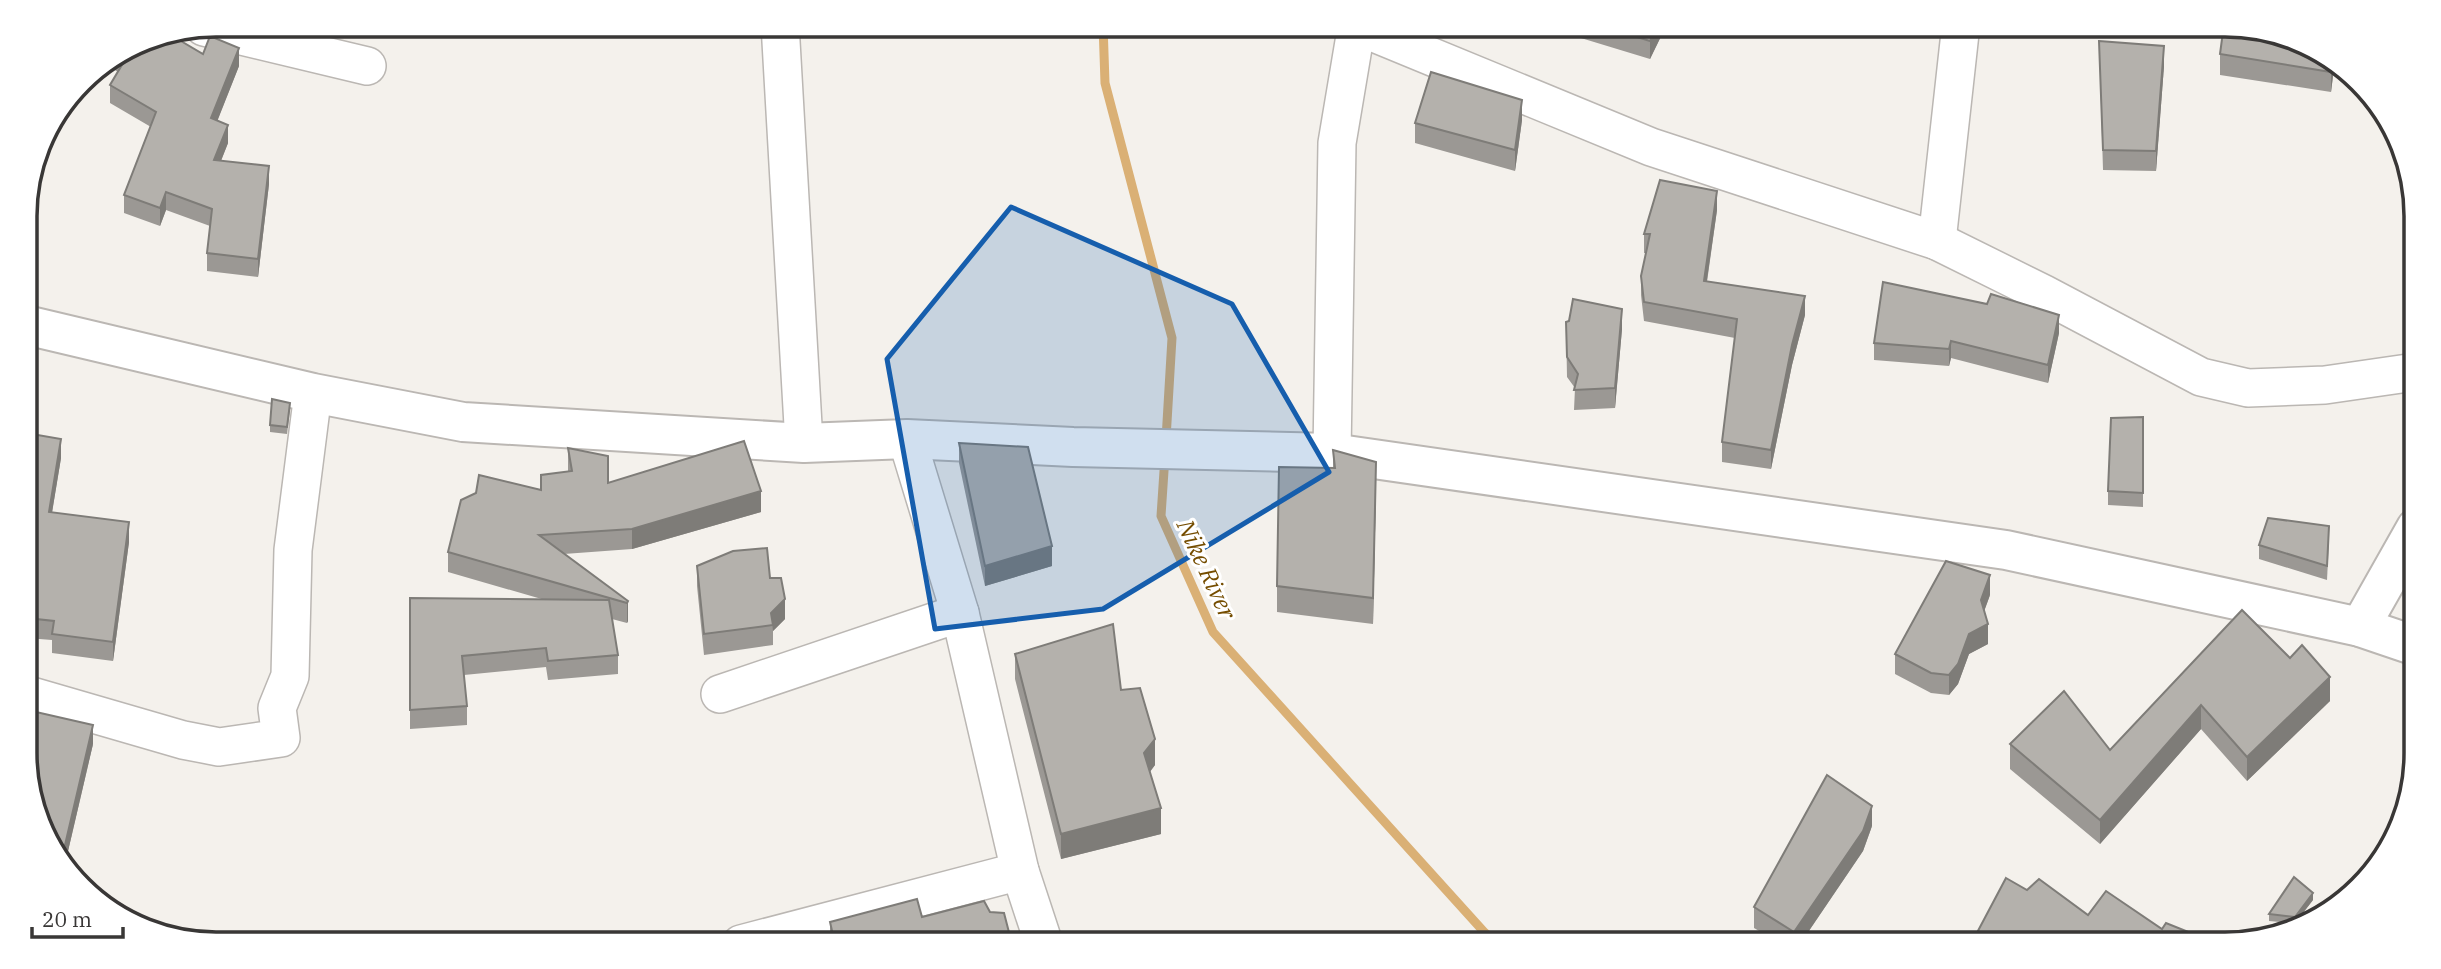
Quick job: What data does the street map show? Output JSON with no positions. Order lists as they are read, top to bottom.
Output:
{
  "water": ["Nike River"],
  "scale_bar": "20 m"
}
